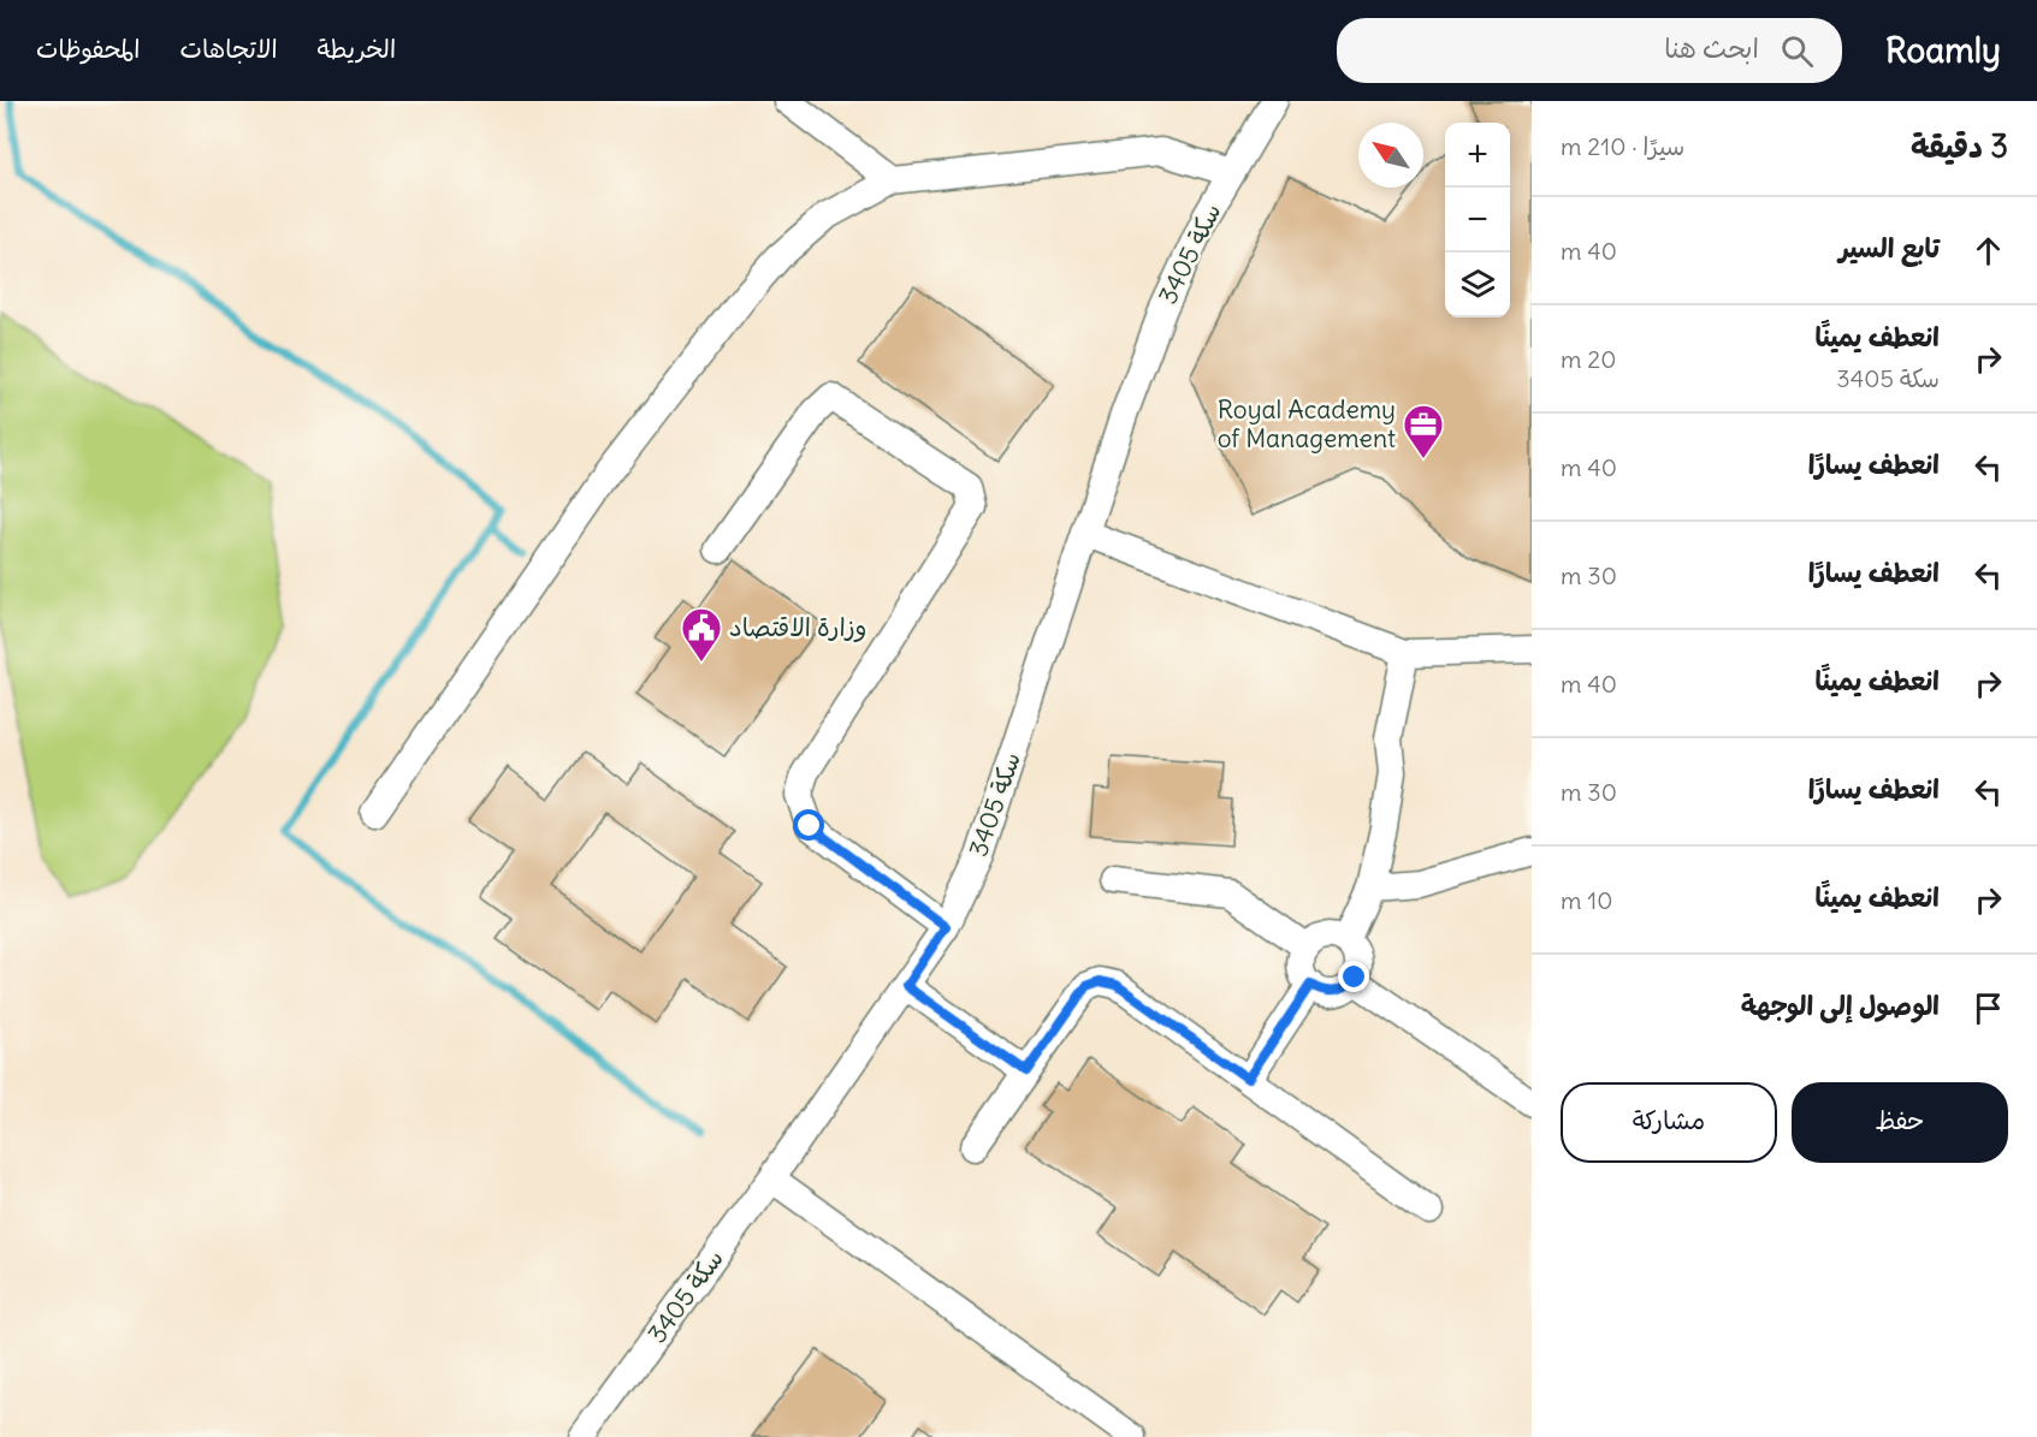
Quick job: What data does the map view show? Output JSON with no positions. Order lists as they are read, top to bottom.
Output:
{
  "streets": {
    "street": ["سكة 3405"]
  },
  "places": {
    "office": ["Royal Academy of Management"],
    "public building": ["وزارة الاقتصاد"]
  },
  "north": "top left",
  "page": {
    "header": "Roamly",
    "search": "ابحث هنا",
    "nav": ["الخريطة", "الاتجاهات", "المحفوظات"],
    "heading": ["3 دقيقة", "سيرًا · 210 m"],
    "map_buttons": ["+", "−"],
    "list": [
      ["تابع السير", "40 m"],
      ["انعطف يمينًا", "سكة 3405", "20 m"],
      ["انعطف يسارًا", "40 m"],
      ["انعطف يسارًا", "30 m"],
      ["انعطف يمينًا", "40 m"],
      ["انعطف يسارًا", "30 m"],
      ["انعطف يمينًا", "10 m"],
      "الوصول إلى الوجهة"
    ],
    "buttons": ["حفظ", "مشاركة"]
  }
}
